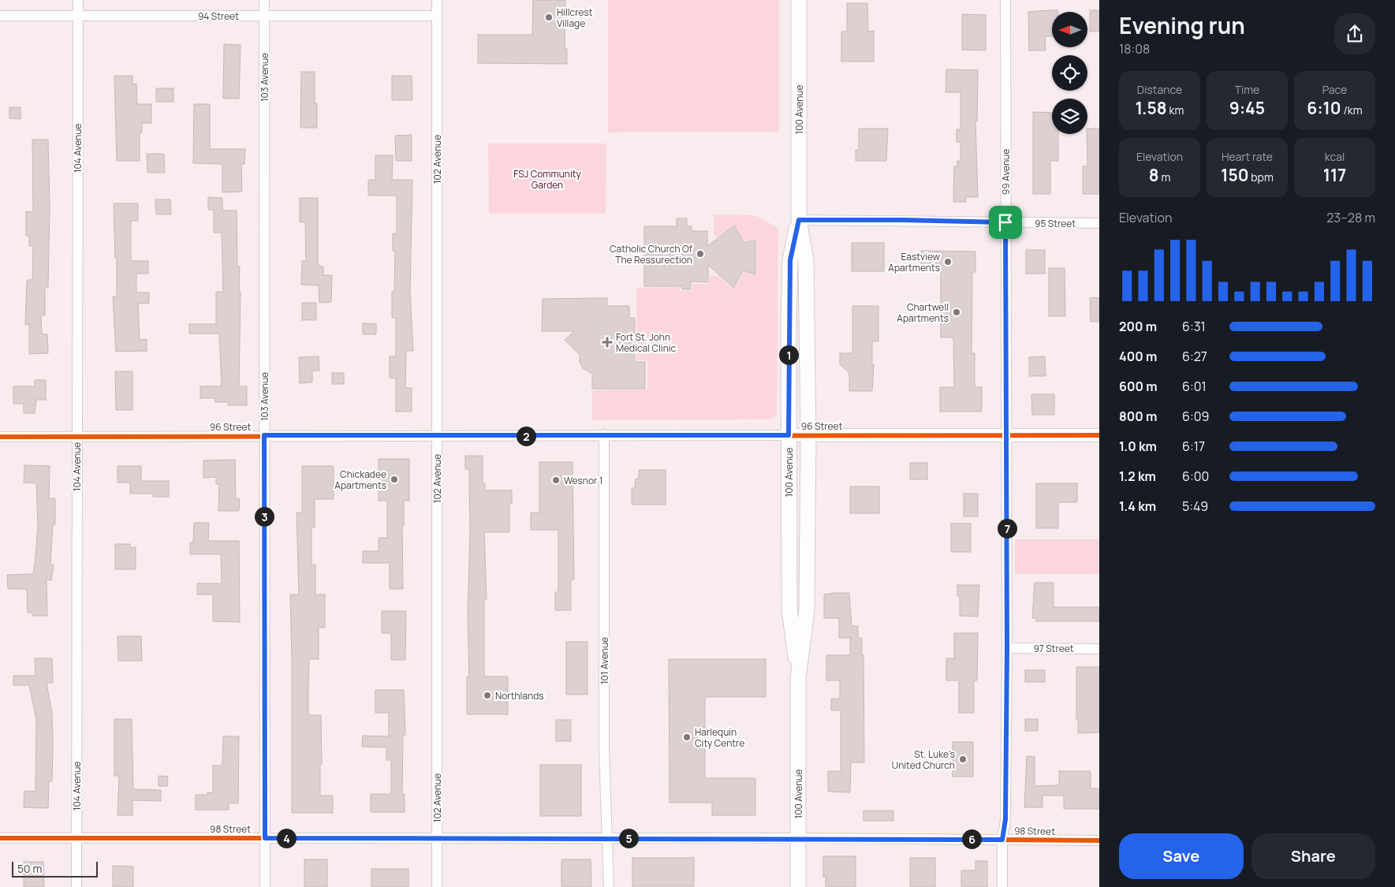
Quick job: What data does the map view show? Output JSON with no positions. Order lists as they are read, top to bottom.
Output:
{
  "streets": {
    "main road": ["100 Avenue"],
    "street": [
      "94 Street",
      "103 Avenue",
      "104 Avenue",
      "102 Avenue",
      "99 Avenue",
      "95 Street",
      "96 Street",
      "97 Street",
      "101 Avenue",
      "98 Street"
    ]
  },
  "crossings": [
    ["94 Street", "103 Avenue"],
    ["94 Street", "104 Avenue"],
    ["94 Street", "102 Avenue"],
    ["103 Avenue", "96 Street"],
    ["103 Avenue", "98 Street"],
    ["100 Avenue", "95 Street"],
    ["100 Avenue", "96 Street"],
    ["100 Avenue", "98 Street"],
    ["104 Avenue", "96 Street"],
    ["104 Avenue", "98 Street"],
    ["102 Avenue", "96 Street"],
    ["102 Avenue", "98 Street"],
    ["99 Avenue", "95 Street"],
    ["99 Avenue", "96 Street"],
    ["99 Avenue", "97 Street"],
    ["99 Avenue", "98 Street"],
    ["96 Street", "101 Avenue"],
    ["101 Avenue", "98 Street"]
  ],
  "parks": ["FSJ Community Garden"],
  "places": {
    "other": [
      "Hillcrest Village",
      "Catholic Church Of The Ressurection",
      "Eastview Apartments",
      "Chartwell Apartments",
      "Chickadee Apartments",
      "Wesnor 1",
      "Northlands",
      "Harlequin City Centre",
      "St. Luke's United Church"
    ],
    "health": ["Fort St. John Medical Clinic"]
  },
  "scale_bar": "50 m",
  "north": "left",
  "page": {
    "heading": ["Evening run", "18:08"],
    "stats": [
      ["Distance", "1.58 km"],
      ["Time", "9:45"],
      ["Pace", "6:10 /km"],
      ["Elevation", "8 m"],
      ["Heart rate", "150 bpm"],
      ["kcal", "117"]
    ],
    "chart": ["Elevation", "23–28 m"],
    "list": [
      {
        "name": "200 m",
        "note": "6:31"
      },
      {
        "name": "400 m",
        "note": "6:27"
      },
      {
        "name": "600 m",
        "note": "6:01"
      },
      {
        "name": "800 m",
        "note": "6:09"
      },
      {
        "name": "1.0 km",
        "note": "6:17"
      },
      {
        "name": "1.2 km",
        "note": "6:00"
      },
      {
        "name": "1.4 km",
        "note": "5:49"
      }
    ],
    "pins": [
      "1",
      "2",
      "3",
      "7",
      "4",
      "5",
      "6"
    ],
    "buttons": ["Save", "Share"],
    "scale": "50 m"
  }
}
